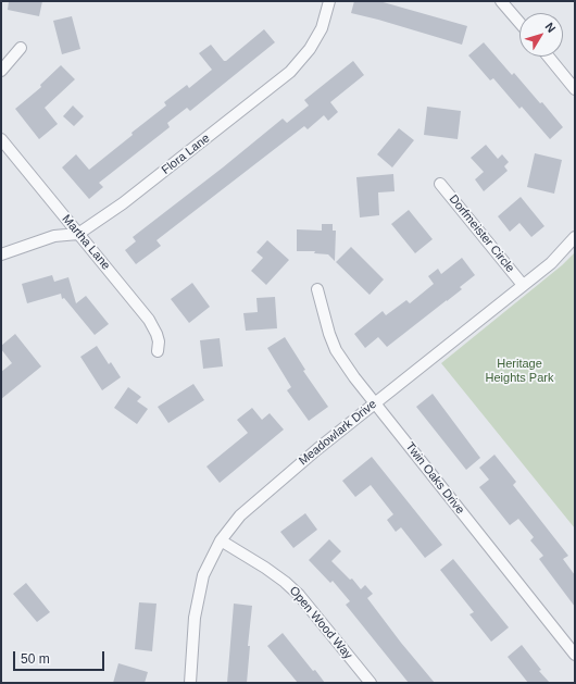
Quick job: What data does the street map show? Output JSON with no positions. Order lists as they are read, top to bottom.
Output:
{
  "streets": {
    "street": [
      "Flora Lane",
      "Dorfmeister Circle",
      "Martha Lane",
      "Meadowlark Drive",
      "Twin Oaks Drive",
      "Open Wood Way"
    ]
  },
  "crossings": [
    ["Flora Lane", "Martha Lane"],
    ["Dorfmeister Circle", "Meadowlark Drive"],
    ["Meadowlark Drive", "Twin Oaks Drive"],
    ["Meadowlark Drive", "Open Wood Way"]
  ],
  "parks": ["Heritage Heights Park"],
  "scale_bar": "50 m",
  "north": "top right"
}
